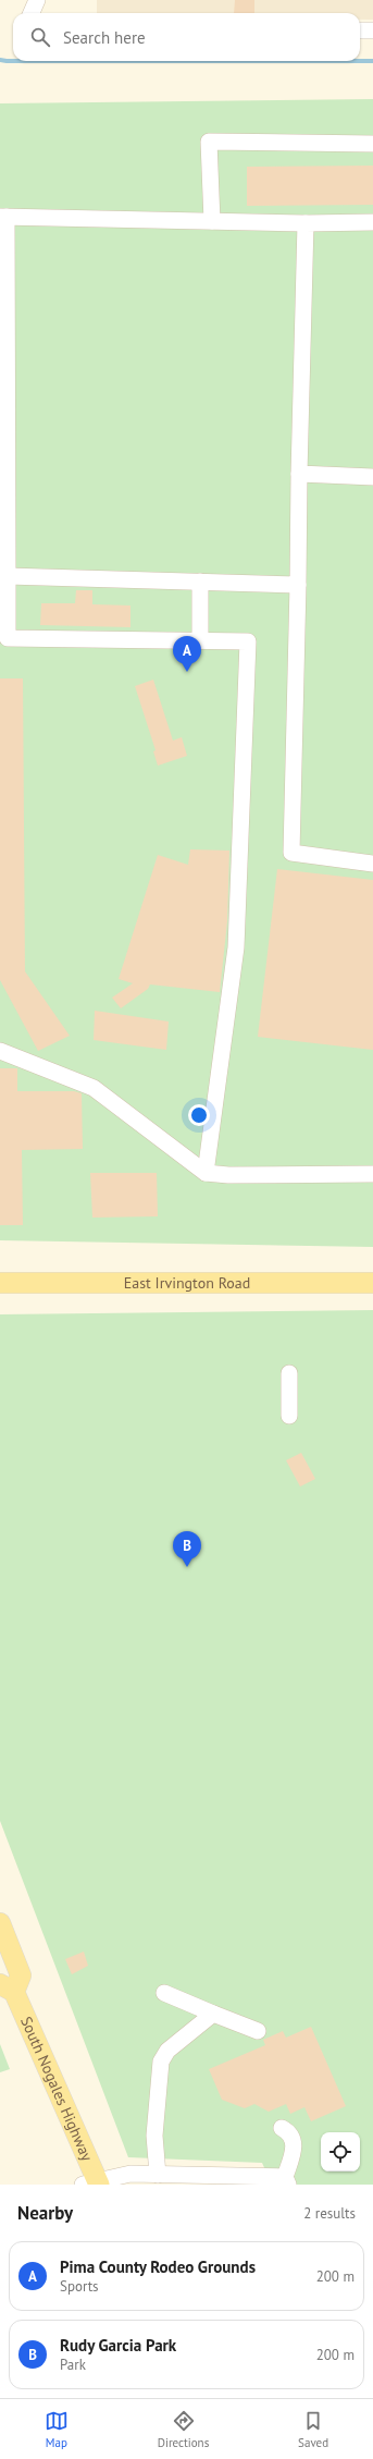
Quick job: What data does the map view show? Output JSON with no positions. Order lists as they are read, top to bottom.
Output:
{
  "streets": {
    "main road": ["East Irvington Road", "South Nogales Highway"]
  },
  "page": {
    "search": "Search here",
    "pins": ["A", "B"],
    "heading": ["Nearby", "2 results"],
    "list": [
      {
        "mark": "A",
        "name": "Pima County Rodeo Grounds",
        "note": "Sports",
        "value": "200 m"
      },
      {
        "mark": "B",
        "name": "Rudy Garcia Park",
        "note": "Park",
        "value": "200 m"
      }
    ],
    "nav": ["Map", "Directions", "Saved"]
  }
}
